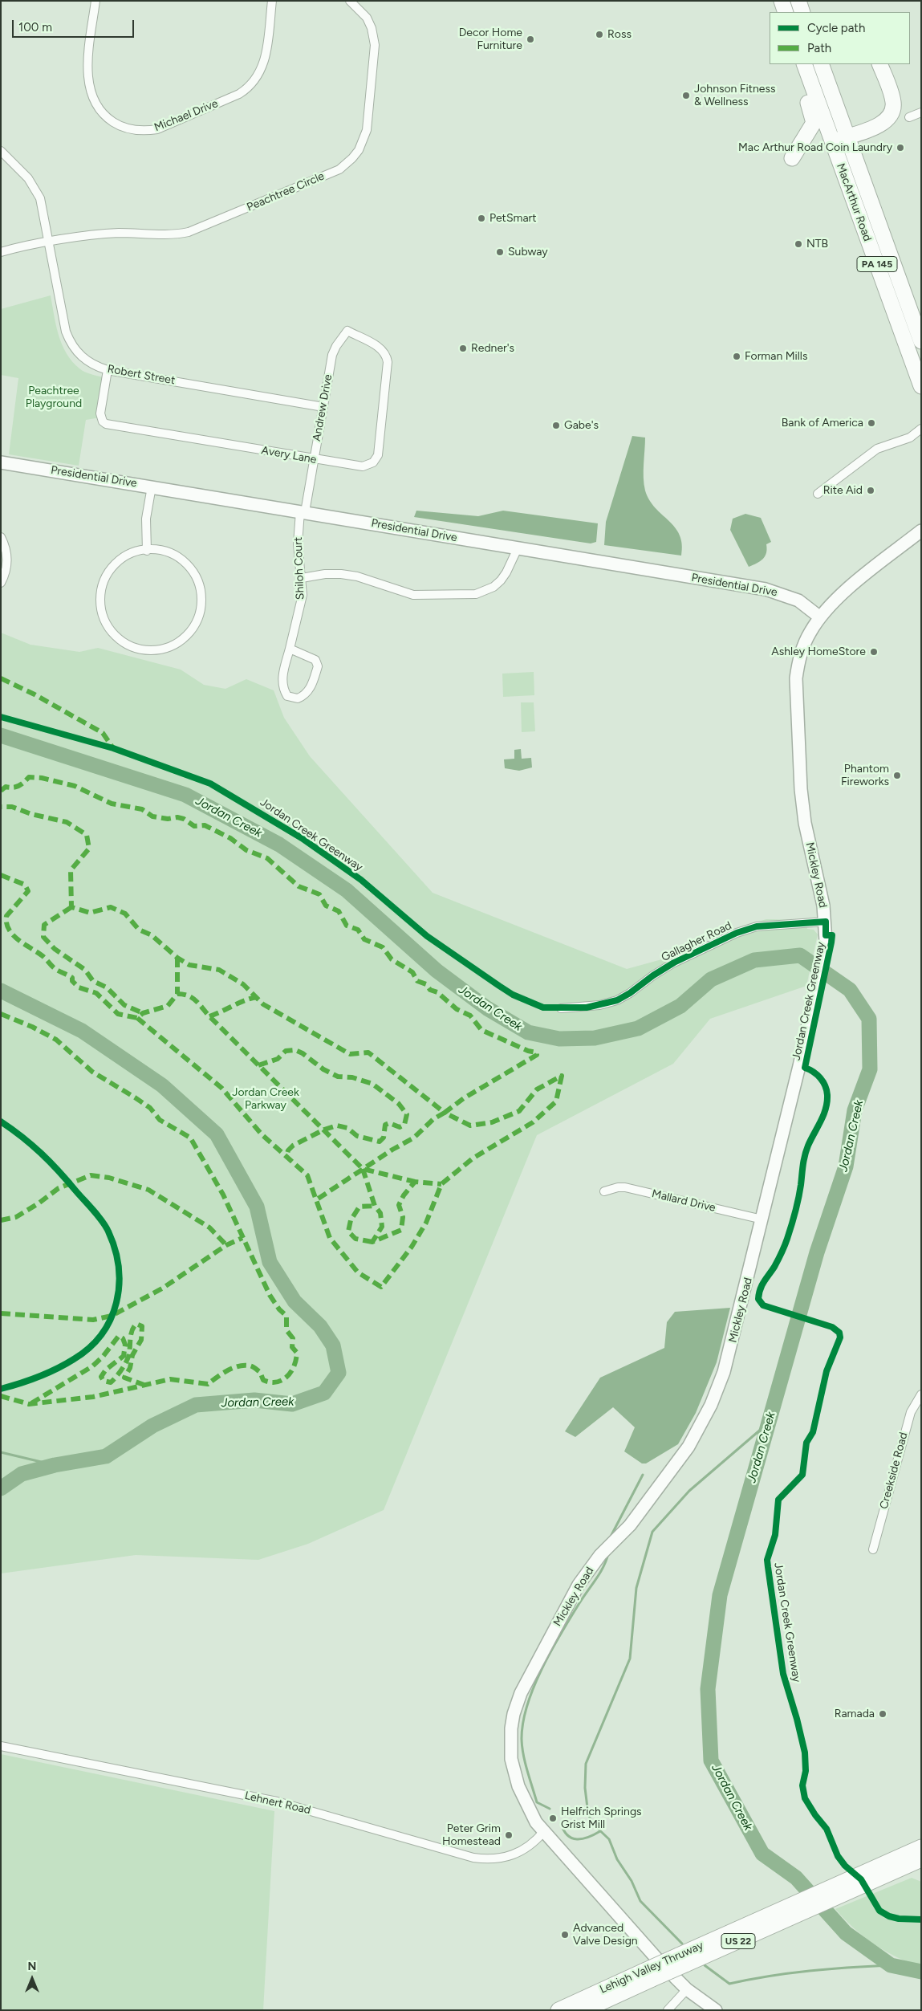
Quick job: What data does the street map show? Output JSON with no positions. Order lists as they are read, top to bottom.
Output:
{
  "streets": {
    "highway": [
      "MacArthur Road",
      "PA 145",
      "US 22",
      "Lehigh Valley Thruway"
    ],
    "street": [
      "Michael Drive",
      "Peachtree Circle",
      "Robert Street",
      "Andrew Drive",
      "Avery Lane",
      "Presidential Drive",
      "Shiloh Court",
      "Mickley Road",
      "Gallagher Road",
      "Mallard Drive",
      "Creekside Road",
      "Lehnert Road"
    ],
    "cycle path": ["Jordan Creek Greenway"]
  },
  "crossings": [
    ["Peachtree Circle", "Robert Street"],
    ["Robert Street", "Andrew Drive"],
    ["Robert Street", "Avery Lane"],
    ["Andrew Drive", "Avery Lane"],
    ["Andrew Drive", "Presidential Drive"],
    ["Andrew Drive", "Shiloh Court"],
    ["Presidential Drive", "Shiloh Court"],
    ["Presidential Drive", "Mickley Road"],
    ["Mickley Road", "Gallagher Road"],
    ["Mickley Road", "Mallard Drive"],
    ["Mickley Road", "Lehnert Road"]
  ],
  "water": ["Jordan Creek"],
  "parks": ["Peachtree Playground", "Jordan Creek Parkway"],
  "places": [
    "Ross",
    "Decor Home Furniture",
    "Johnson Fitness & Wellness",
    "Mac Arthur Road Coin Laundry",
    "PetSmart",
    "NTB",
    "Subway",
    "Redner's",
    "Forman Mills",
    "Bank of America",
    "Gabe's",
    "Rite Aid",
    "Ashley HomeStore",
    "Phantom Fireworks",
    "Ramada",
    "Helfrich Springs Grist Mill",
    "Peter Grim Homestead",
    "Advanced Valve Design"
  ],
  "legend": ["Cycle path", "Path"],
  "scale_bar": "100 m",
  "north": "top"
}
